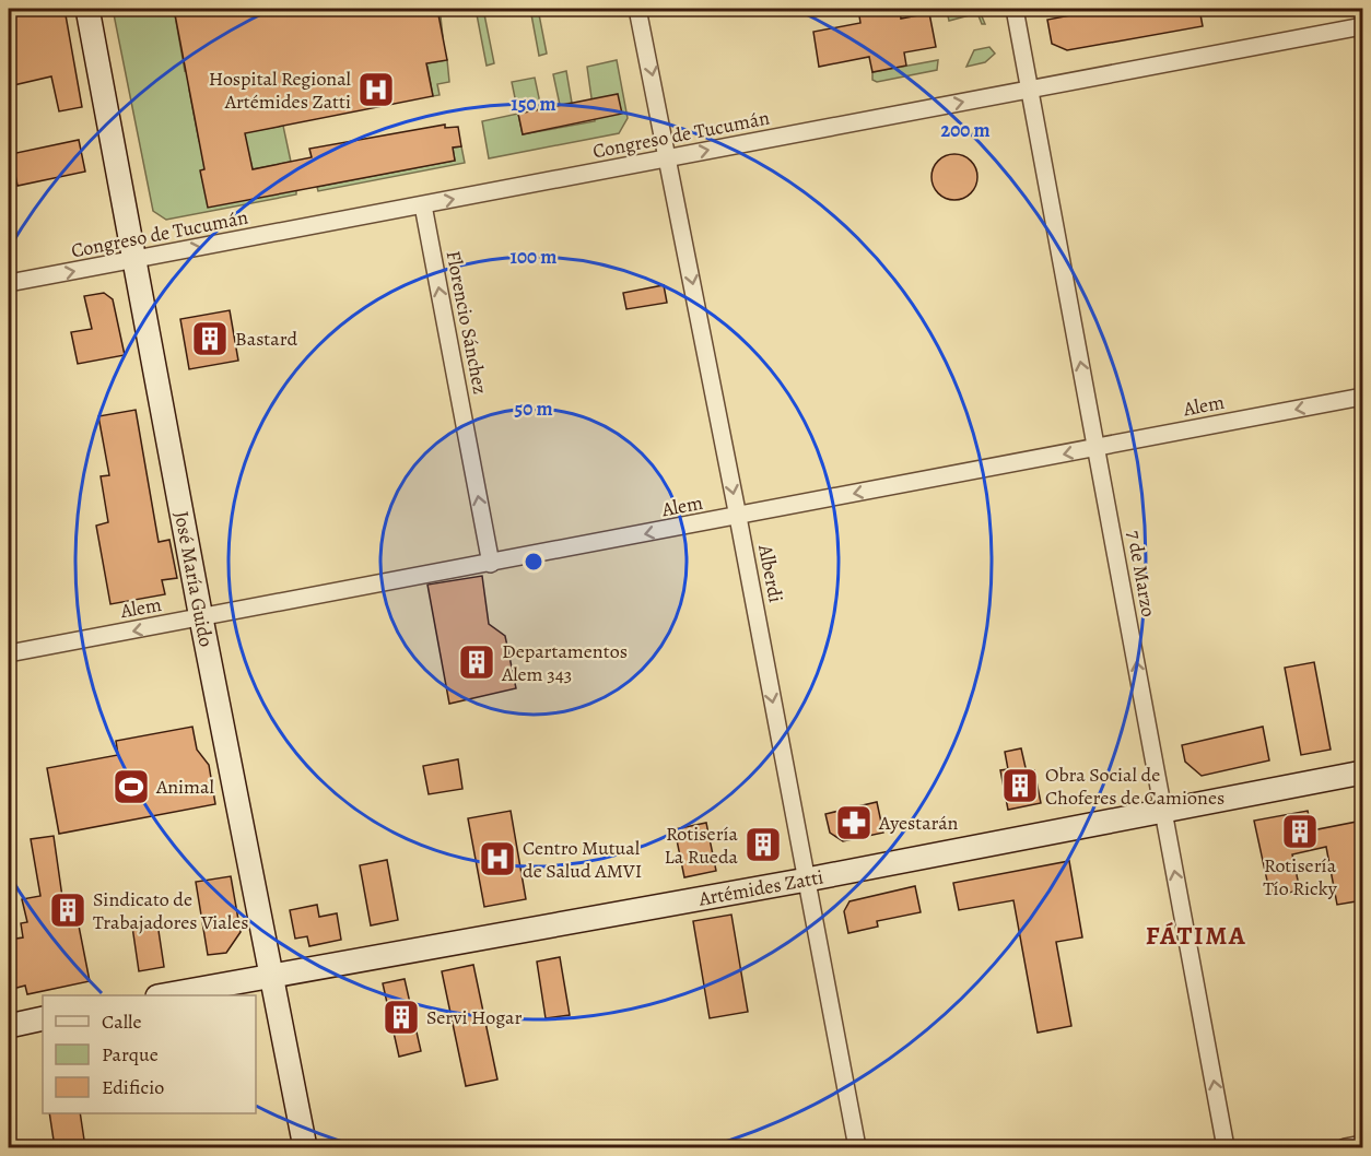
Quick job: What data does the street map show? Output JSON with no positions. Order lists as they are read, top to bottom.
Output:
{
  "streets": {
    "main road": ["José María Guido", "Artémides Zatti"],
    "street": [
      "Congreso de Tucumán",
      "Florencio Sánchez",
      "Alem",
      "Alberdi",
      "7 de Marzo"
    ]
  },
  "crossings": [
    ["Congreso de Tucumán", "Florencio Sánchez"],
    ["Congreso de Tucumán", "Alberdi"],
    ["Congreso de Tucumán", "7 de Marzo"],
    ["Congreso de Tucumán", "José María Guido"],
    ["Florencio Sánchez", "Alem"],
    ["Alem", "Alberdi"],
    ["Alem", "7 de Marzo"],
    ["Alem", "José María Guido"],
    ["Alberdi", "Artémides Zatti"],
    ["7 de Marzo", "Artémides Zatti"],
    ["José María Guido", "Artémides Zatti"]
  ],
  "one_way": [
    "Congreso de Tucumán",
    "Florencio Sánchez",
    "Alem",
    "Alberdi",
    "7 de Marzo"
  ],
  "districts": ["FÁTIMA"],
  "places": {
    "hospital": ["Hospital Regional Artémides Zatti", "Centro Mutual de Salud AMVI"],
    "building": [
      "Bastard",
      "Departamentos Alem 343",
      "Obra Social de Choferes de Camiones",
      "Rotisería Tío Ricky",
      "Rotisería La Rueda",
      "Sindicato de Trabajadores Viales",
      "Servi Hogar"
    ],
    "sports": ["Animal"],
    "pharmacy": ["Ayestarán"]
  },
  "legend": ["Calle", "Parque", "Edificio"],
  "rings": [
    "150 m",
    "200 m",
    "100 m",
    "50 m"
  ]
}
